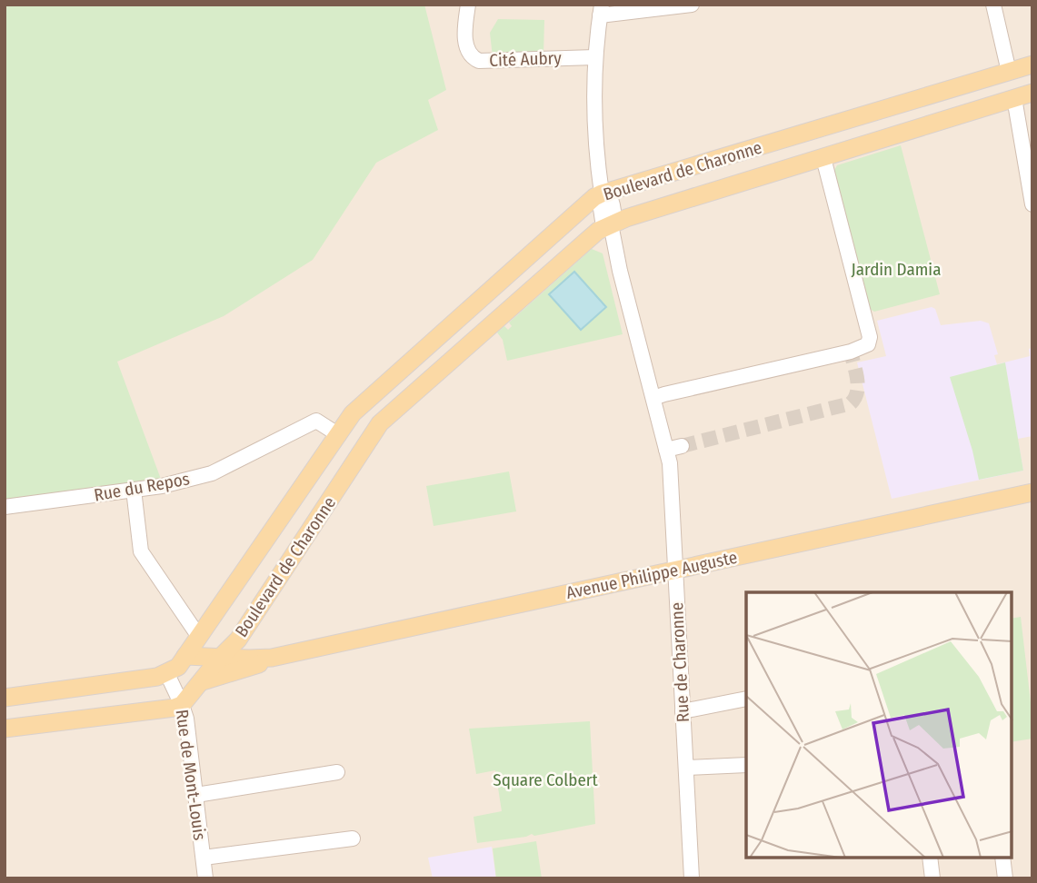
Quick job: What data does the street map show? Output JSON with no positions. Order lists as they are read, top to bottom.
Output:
{
  "streets": {
    "main road": ["Boulevard de Charonne", "Avenue Philippe Auguste"],
    "street": [
      "Cité Aubry",
      "Rue du Repos",
      "Rue de Charonne",
      "Rue de Mont-Louis"
    ]
  },
  "crossings": [
    ["Boulevard de Charonne", "Rue du Repos"],
    ["Boulevard de Charonne", "Avenue Philippe Auguste"],
    ["Boulevard de Charonne", "Rue de Charonne"],
    ["Boulevard de Charonne", "Rue de Mont-Louis"],
    ["Avenue Philippe Auguste", "Rue de Charonne"]
  ],
  "parks": ["Jardin Damia", "Square Colbert"]
}
